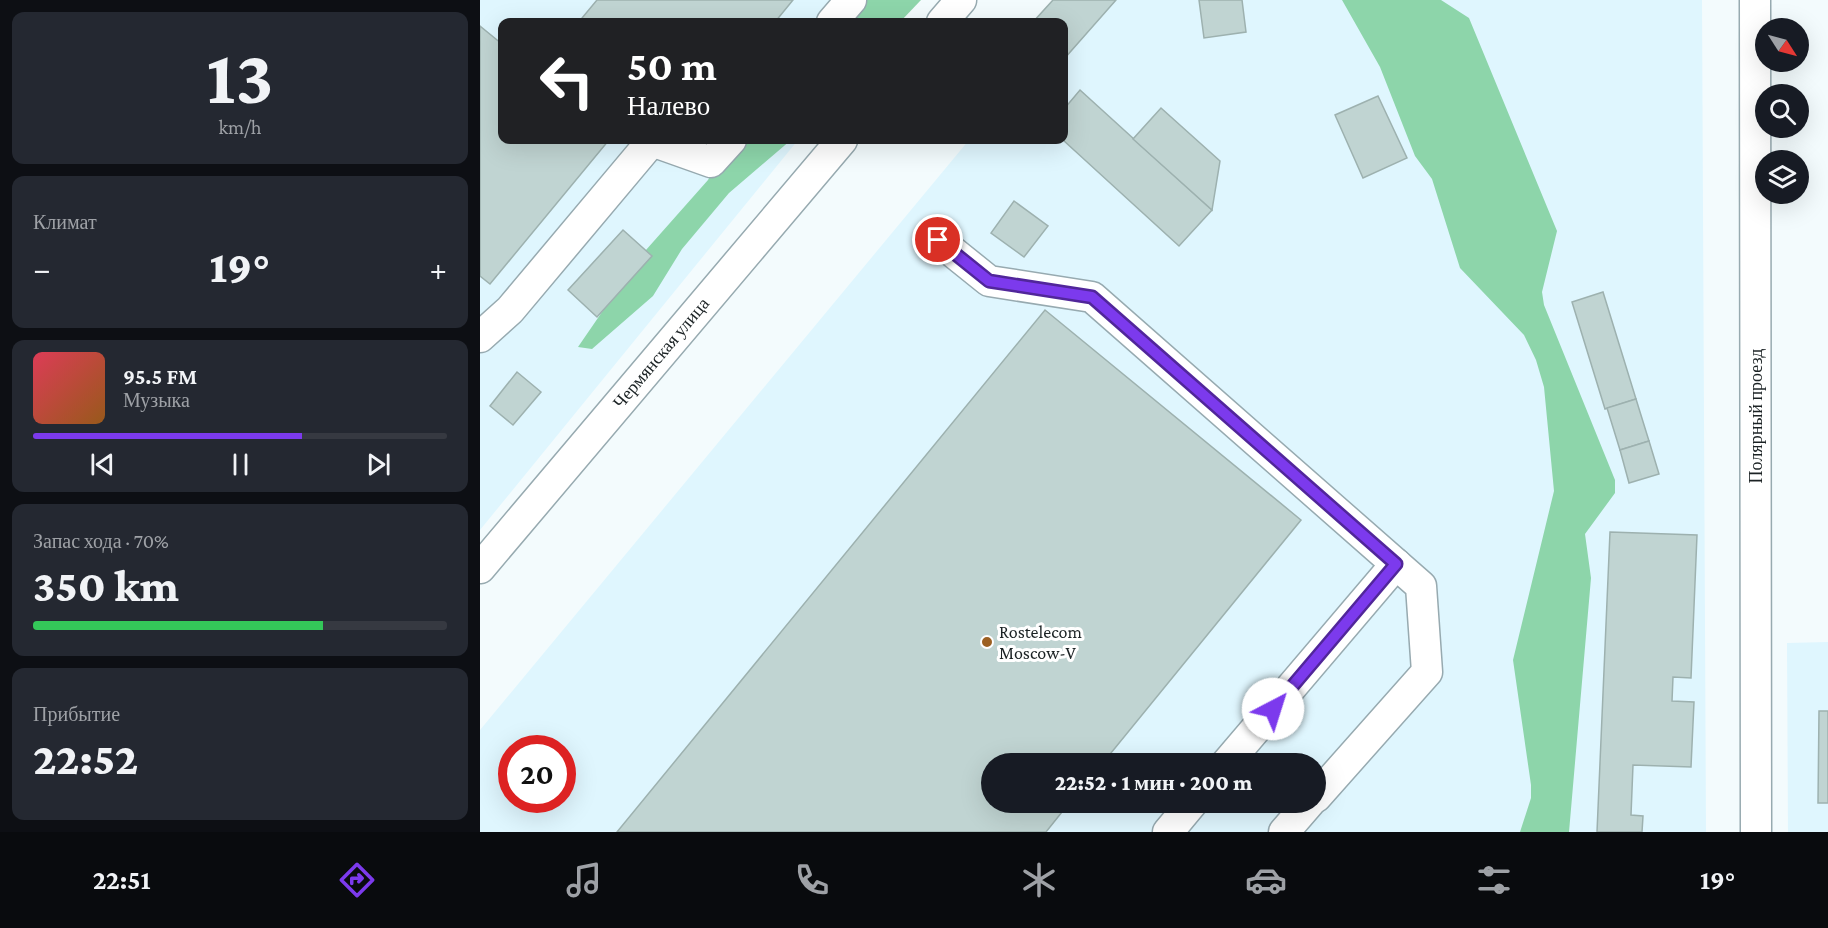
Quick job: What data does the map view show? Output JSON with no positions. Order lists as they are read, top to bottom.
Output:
{
  "streets": {
    "street": ["Чермянская улица", "Полярный проезд"]
  },
  "places": ["Rostelecom Moscow-V"],
  "north": "bottom right",
  "page": {
    "tile": [
      ["13", "km/h"],
      "Климат",
      ["Запас хода · 70%", "350 km"],
      ["Прибытие", "22:52"]
    ],
    "turn": ["50 m", "Налево"],
    "heat": ["−", "19°", "+"],
    "song": ["95.5 FM", "Музыка"],
    "limit": "20",
    "trip": "22:52 · 1 мин · 200 m",
    "tabs": ["22:51", "19°"]
  }
}
